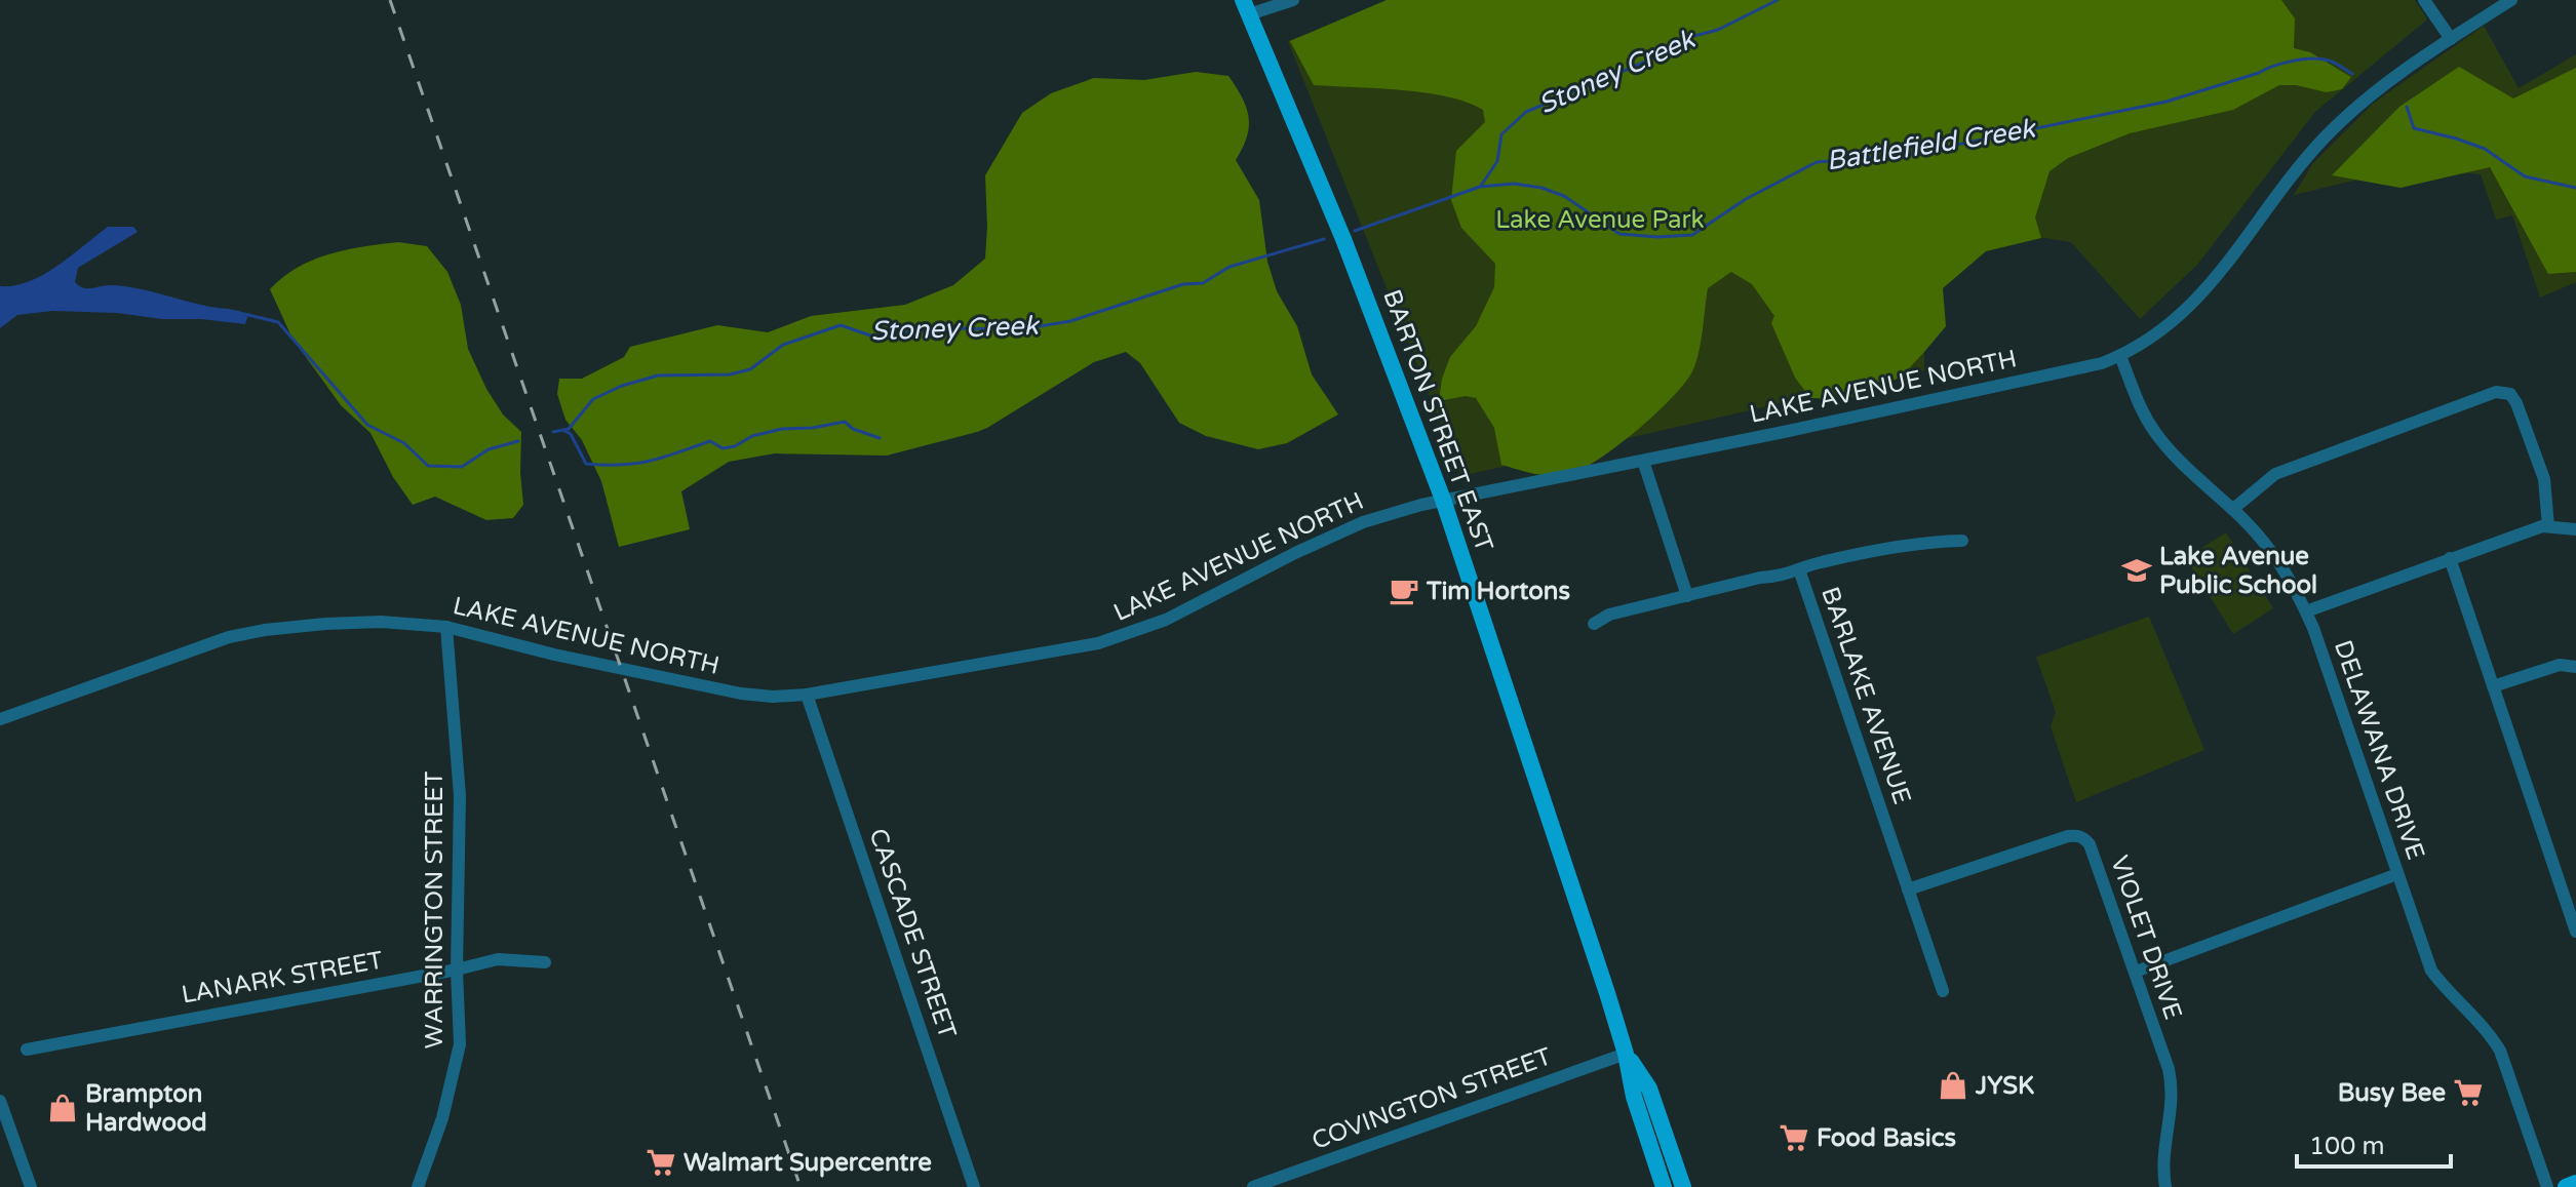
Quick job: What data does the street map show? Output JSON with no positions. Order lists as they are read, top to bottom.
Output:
{
  "streets": {
    "main road": ["BARTON STREET EAST"],
    "street": [
      "LAKE AVENUE NORTH",
      "BARLAKE AVENUE",
      "DELAWANA DRIVE",
      "WARRINGTON STREET",
      "CASCADE STREET",
      "VIOLET DRIVE",
      "LANARK STREET",
      "COVINGTON STREET"
    ]
  },
  "crossings": [
    ["LAKE AVENUE NORTH", "BARTON STREET EAST"],
    ["LAKE AVENUE NORTH", "DELAWANA DRIVE"],
    ["LAKE AVENUE NORTH", "WARRINGTON STREET"],
    ["LAKE AVENUE NORTH", "CASCADE STREET"],
    ["BARTON STREET EAST", "COVINGTON STREET"],
    ["BARLAKE AVENUE", "VIOLET DRIVE"],
    ["WARRINGTON STREET", "LANARK STREET"]
  ],
  "water": ["Stoney Creek", "Battlefield Creek"],
  "parks": ["Lake Avenue Park"],
  "places": {
    "school or university": ["Lake Avenue Public School"],
    "cafe": ["Tim Hortons"],
    "shop": ["JYSK", "Brampton Hardwood"],
    "supermarket": ["Busy Bee", "Food Basics", "Walmart Supercentre"]
  },
  "scale_bar": "100 m"
}
